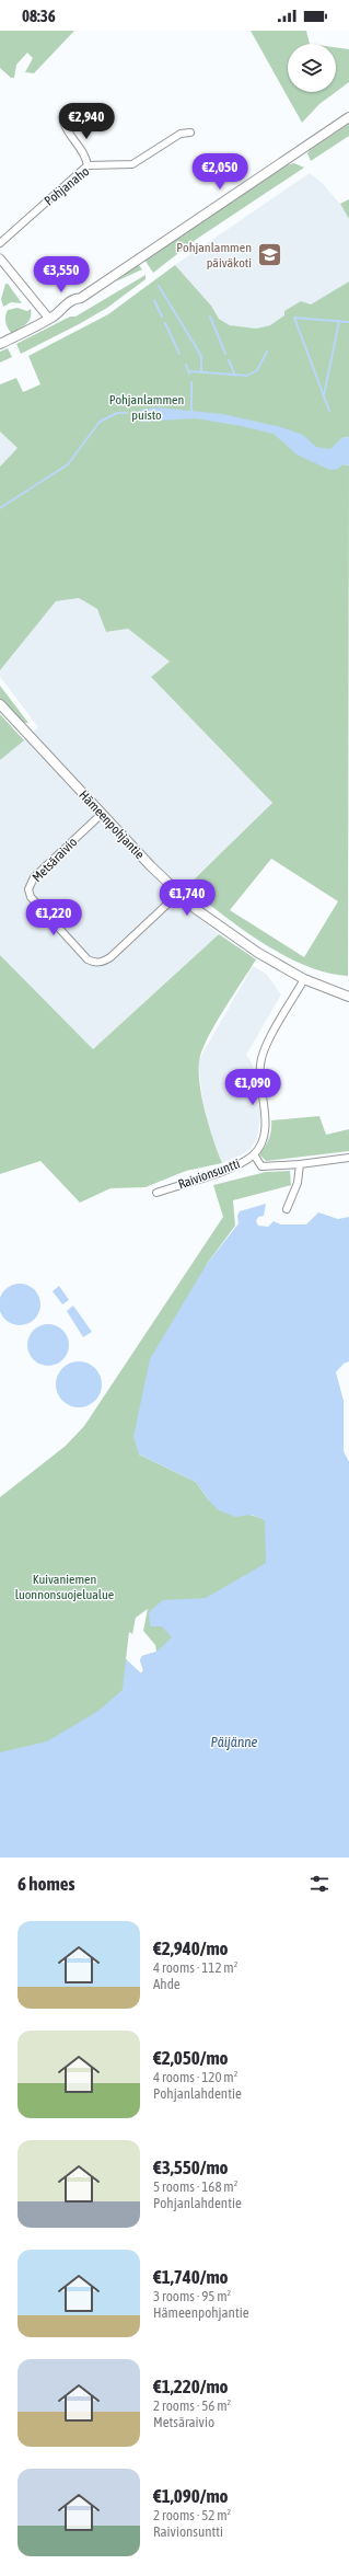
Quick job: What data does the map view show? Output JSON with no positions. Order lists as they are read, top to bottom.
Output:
{
  "streets": {
    "main road": ["Hämeenpohjantie"],
    "street": ["Pohjanaho", "Metsäraivio", "Raivionsuntti"]
  },
  "crossings": [
    ["Hämeenpohjantie", "Metsäraivio"],
    ["Hämeenpohjantie", "Raivionsuntti"]
  ],
  "water": ["Päijänne"],
  "parks": ["Pohjanlammen puisto", "Kuivaniemen luonnonsuojelualue"],
  "places": {
    "school or university": ["Pohjanlammen päiväkoti"]
  },
  "page": {
    "status": "08:36",
    "price": [
      "€2,940",
      "€2,050",
      "€3,550",
      "€1,740",
      "€1,220",
      "€1,090"
    ],
    "heading": "6 homes",
    "list": [
      {
        "name": "€2,940/mo",
        "note": "4 rooms · 112 m² · Ahde"
      },
      {
        "name": "€2,050/mo",
        "note": "4 rooms · 120 m² · Pohjanlahdentie"
      },
      {
        "name": "€3,550/mo",
        "note": "5 rooms · 168 m² · Pohjanlahdentie"
      },
      {
        "name": "€1,740/mo",
        "note": "3 rooms · 95 m² · Hämeenpohjantie"
      },
      {
        "name": "€1,220/mo",
        "note": "2 rooms · 56 m² · Metsäraivio"
      },
      {
        "name": "€1,090/mo",
        "note": "2 rooms · 52 m² · Raivionsuntti"
      }
    ]
  }
}
